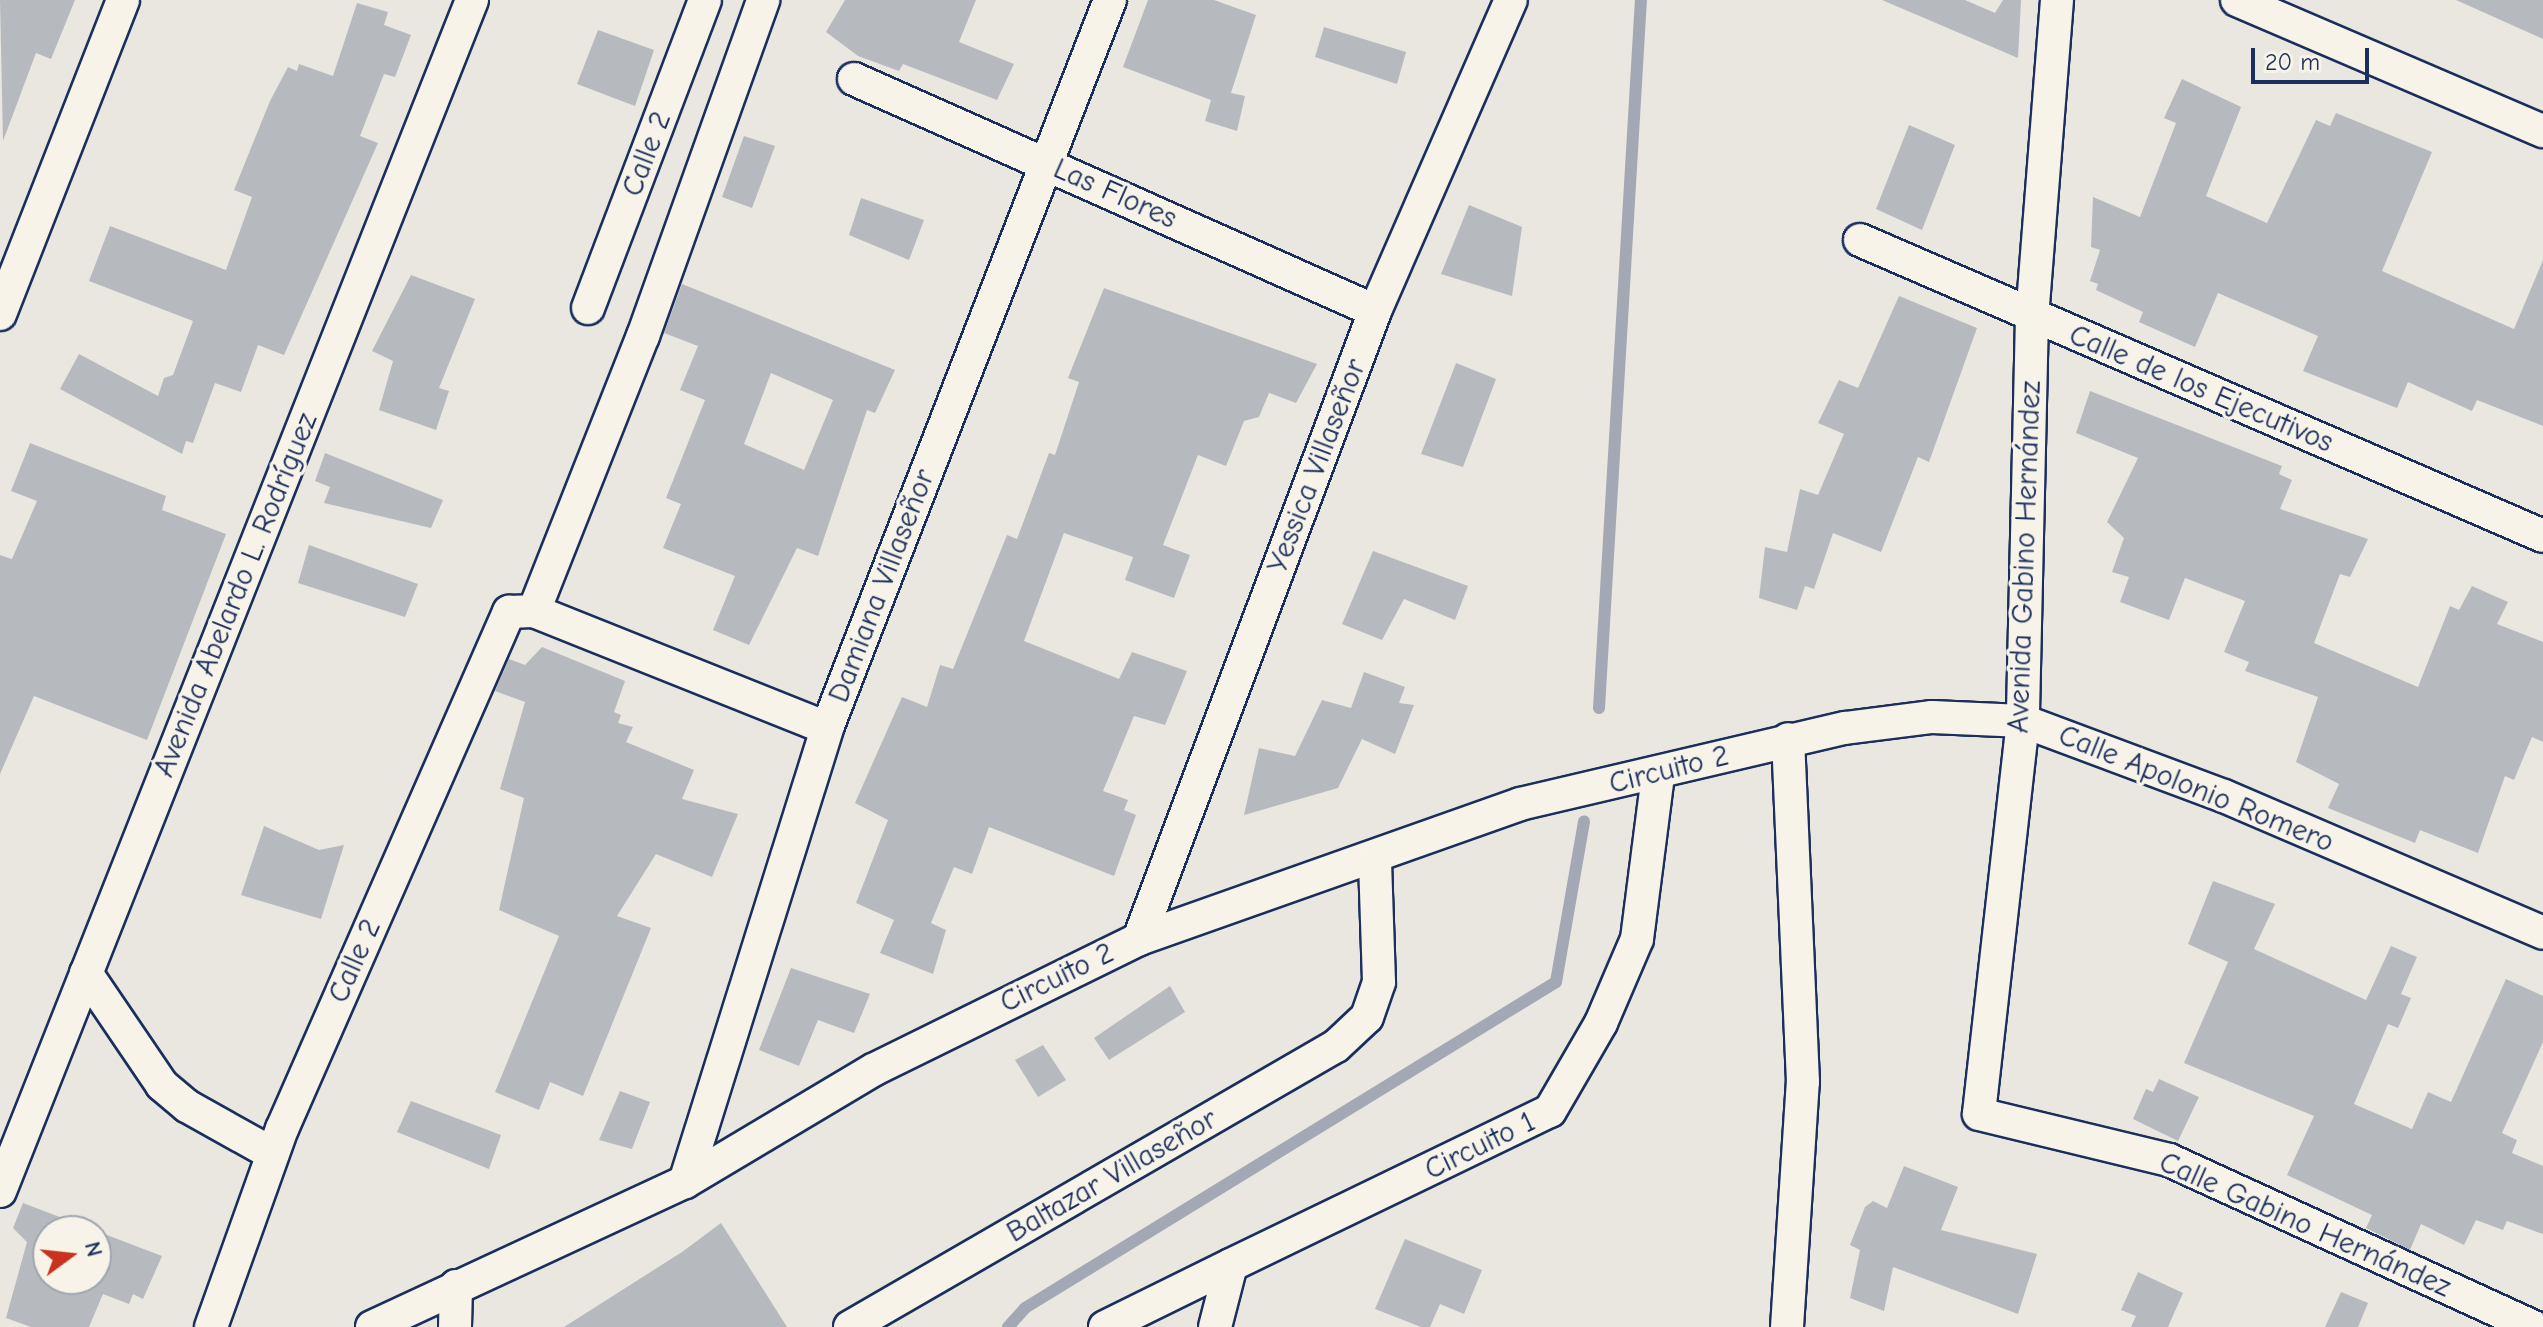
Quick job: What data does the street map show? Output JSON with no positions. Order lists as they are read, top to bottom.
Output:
{
  "streets": {
    "street": [
      "Calle 2",
      "Las Flores",
      "Calle de los Ejecutivos",
      "Yessica Villaseñor",
      "Avenida Gabino Hernández",
      "Damiana Villaseñor",
      "Avenida Abelardo L. Rodríguez",
      "Circuito 2",
      "Calle Apolonio Romero",
      "Circuito 1",
      "Baltazar Villaseñor",
      "Calle Gabino Hernández"
    ]
  },
  "crossings": [
    ["Las Flores", "Yessica Villaseñor"],
    ["Las Flores", "Damiana Villaseñor"],
    ["Calle de los Ejecutivos", "Avenida Gabino Hernández"],
    ["Yessica Villaseñor", "Circuito 2"],
    ["Avenida Gabino Hernández", "Calle Apolonio Romero"],
    ["Avenida Gabino Hernández", "Calle Gabino Hernández"],
    ["Damiana Villaseñor", "Circuito 2"],
    ["Circuito 2", "Calle Apolonio Romero"],
    ["Circuito 2", "Circuito 1"],
    ["Circuito 2", "Baltazar Villaseñor"]
  ],
  "scale_bar": "20 m",
  "north": "right"
}
